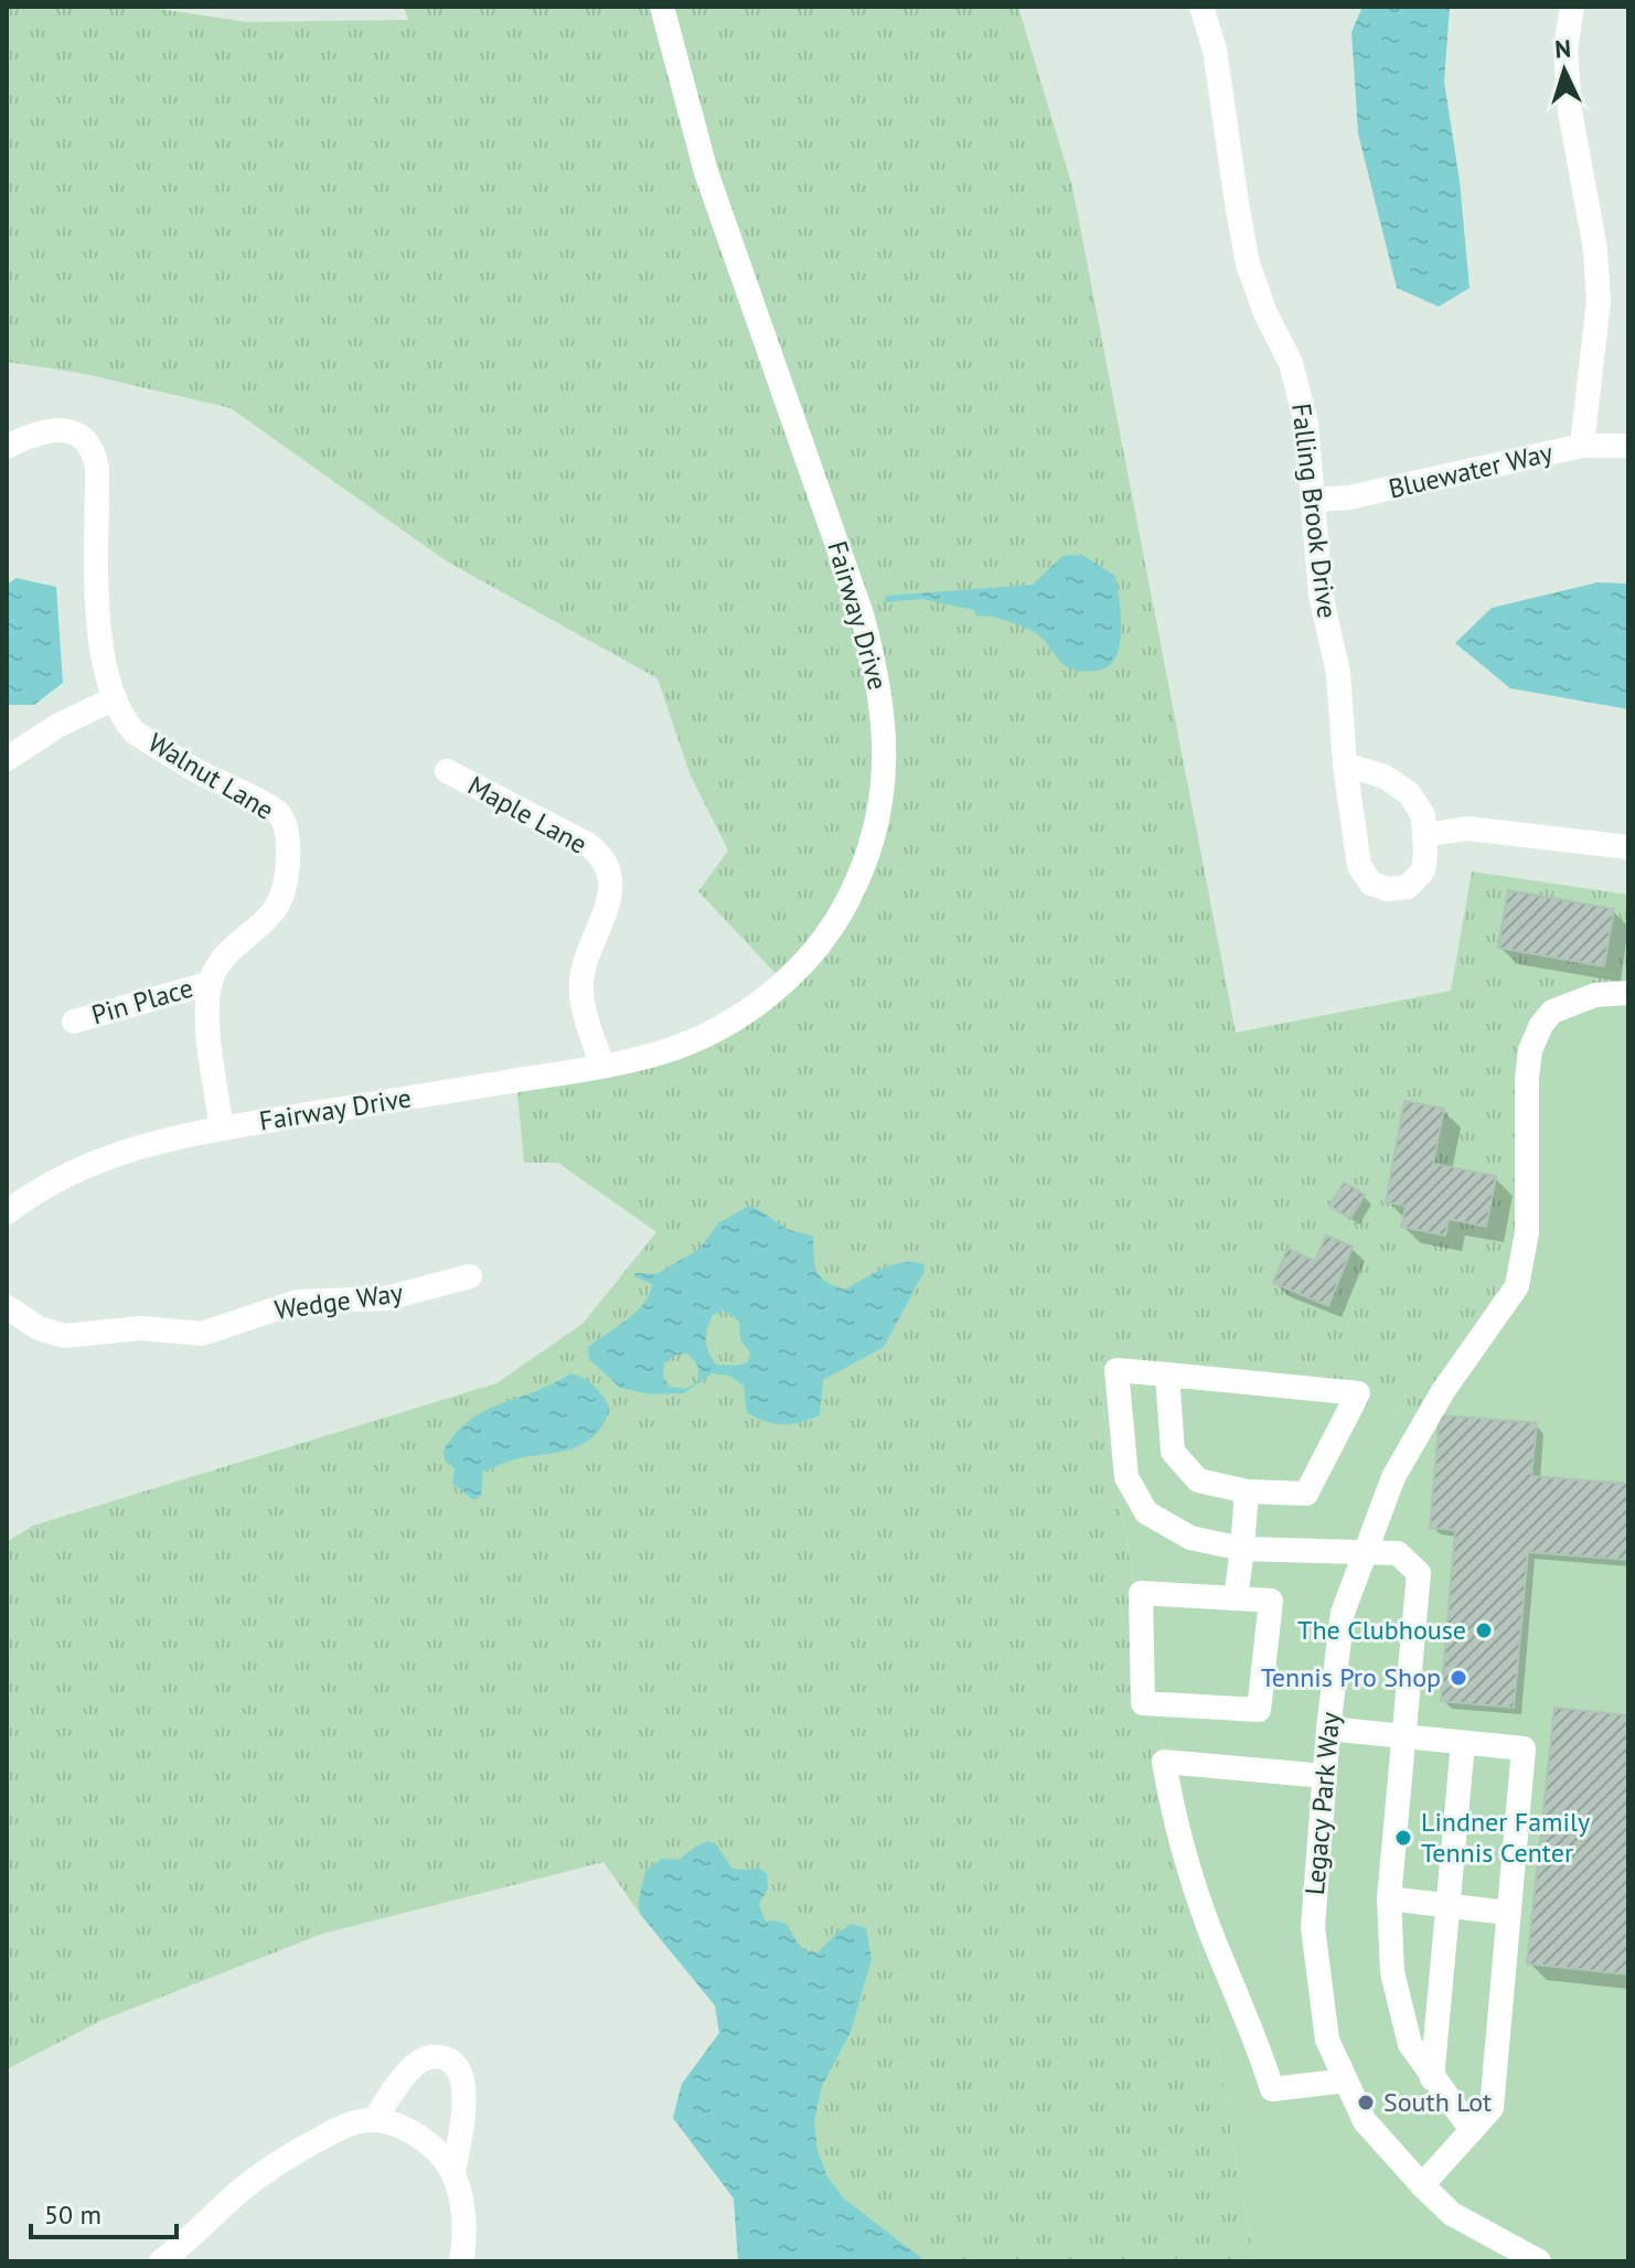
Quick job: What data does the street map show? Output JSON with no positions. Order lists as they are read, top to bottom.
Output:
{
  "streets": {
    "street": [
      "Bluewater Way",
      "Falling Brook Drive",
      "Fairway Drive",
      "Walnut Lane",
      "Maple Lane",
      "Pin Place",
      "Wedge Way",
      "Legacy Park Way"
    ]
  },
  "crossings": [
    ["Bluewater Way", "Falling Brook Drive"],
    ["Fairway Drive", "Walnut Lane"],
    ["Fairway Drive", "Maple Lane"],
    ["Walnut Lane", "Pin Place"]
  ],
  "places": [
    "The Clubhouse",
    "Tennis Pro Shop",
    "Lindner Family Tennis Center",
    "South Lot"
  ],
  "scale_bar": "50 m",
  "north": "top"
}
